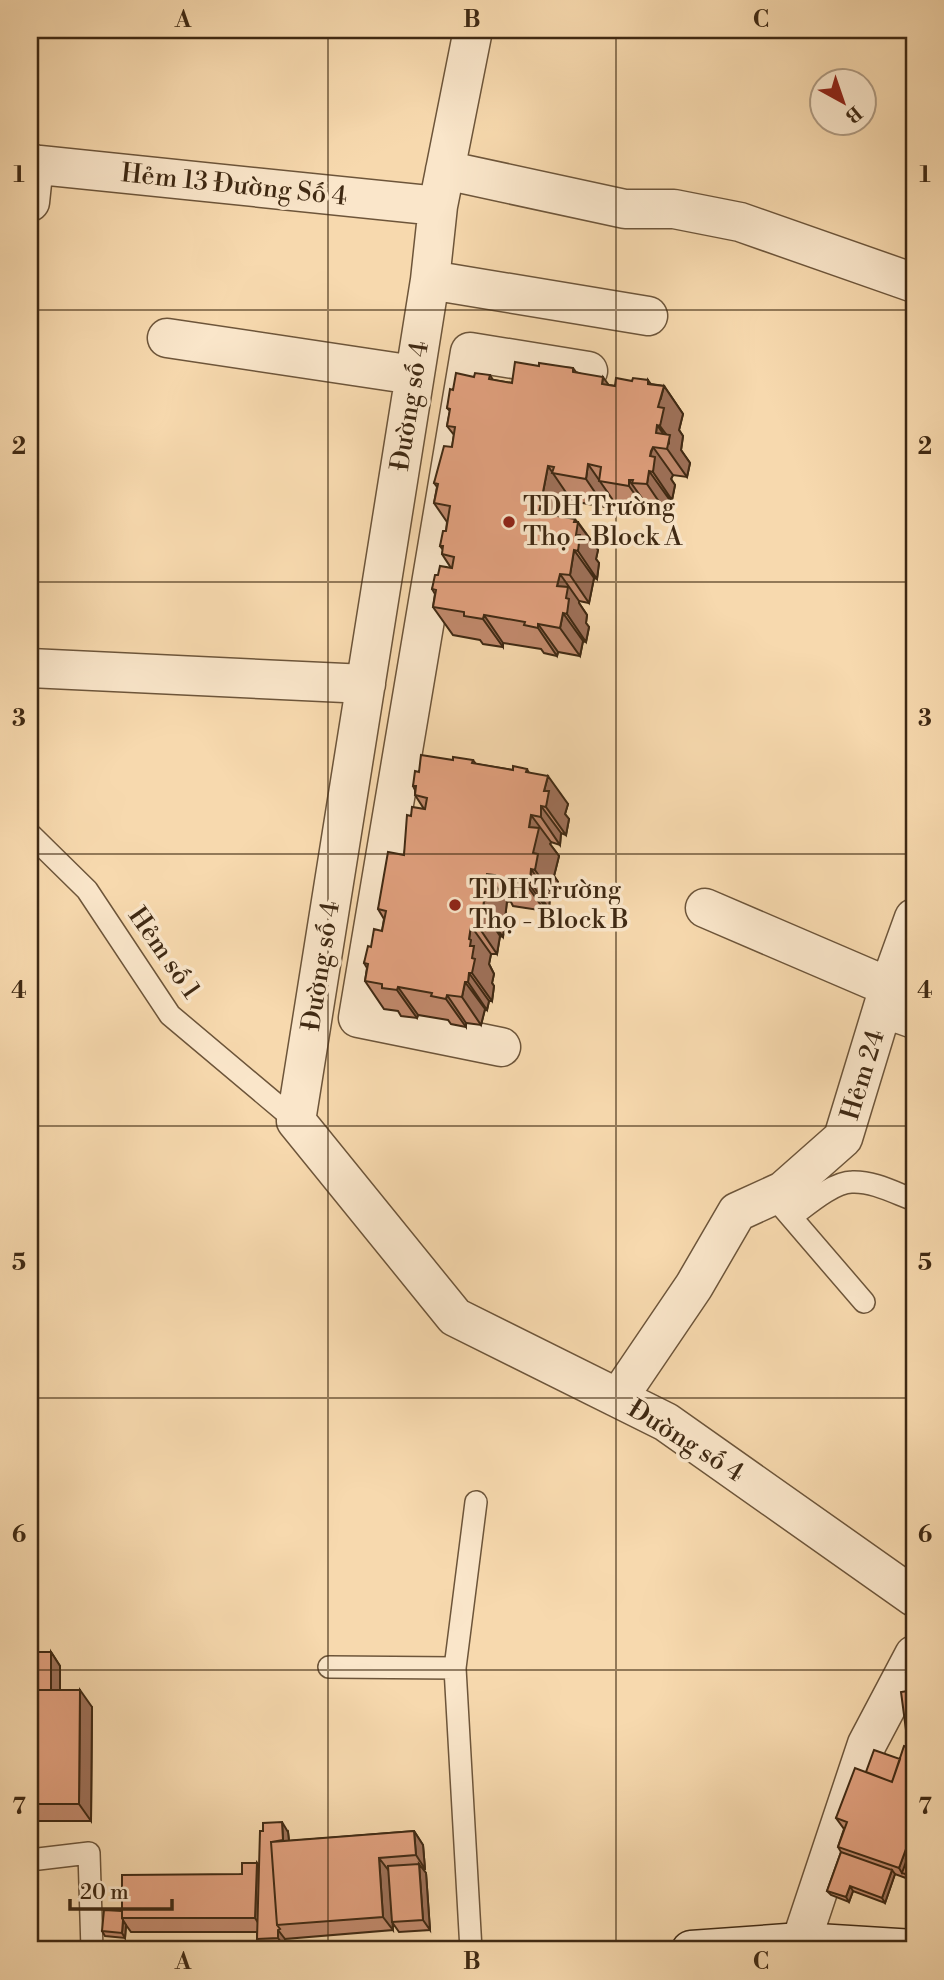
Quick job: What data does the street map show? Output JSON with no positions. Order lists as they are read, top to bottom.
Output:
{
  "streets": {
    "street": ["Hẻm 13 Đường Số 4", "Đường số 4", "Hẻm 24"],
    "lane": ["Hẻm số 1"]
  },
  "crossings": [
    ["Hẻm 13 Đường Số 4", "Đường số 4"],
    ["Đường số 4", "Hẻm số 1"],
    ["Đường số 4", "Hẻm 24"]
  ],
  "places": ["TDH Trường Thọ - Block A", "TDH Trường Thọ - Block B"],
  "scale_bar": "20 m",
  "north": "bottom right",
  "grid": {
    "columns": ["A", "B", "C"],
    "rows": [
      "1",
      "2",
      "3",
      "4",
      "5",
      "6",
      "7"
    ]
  }
}
